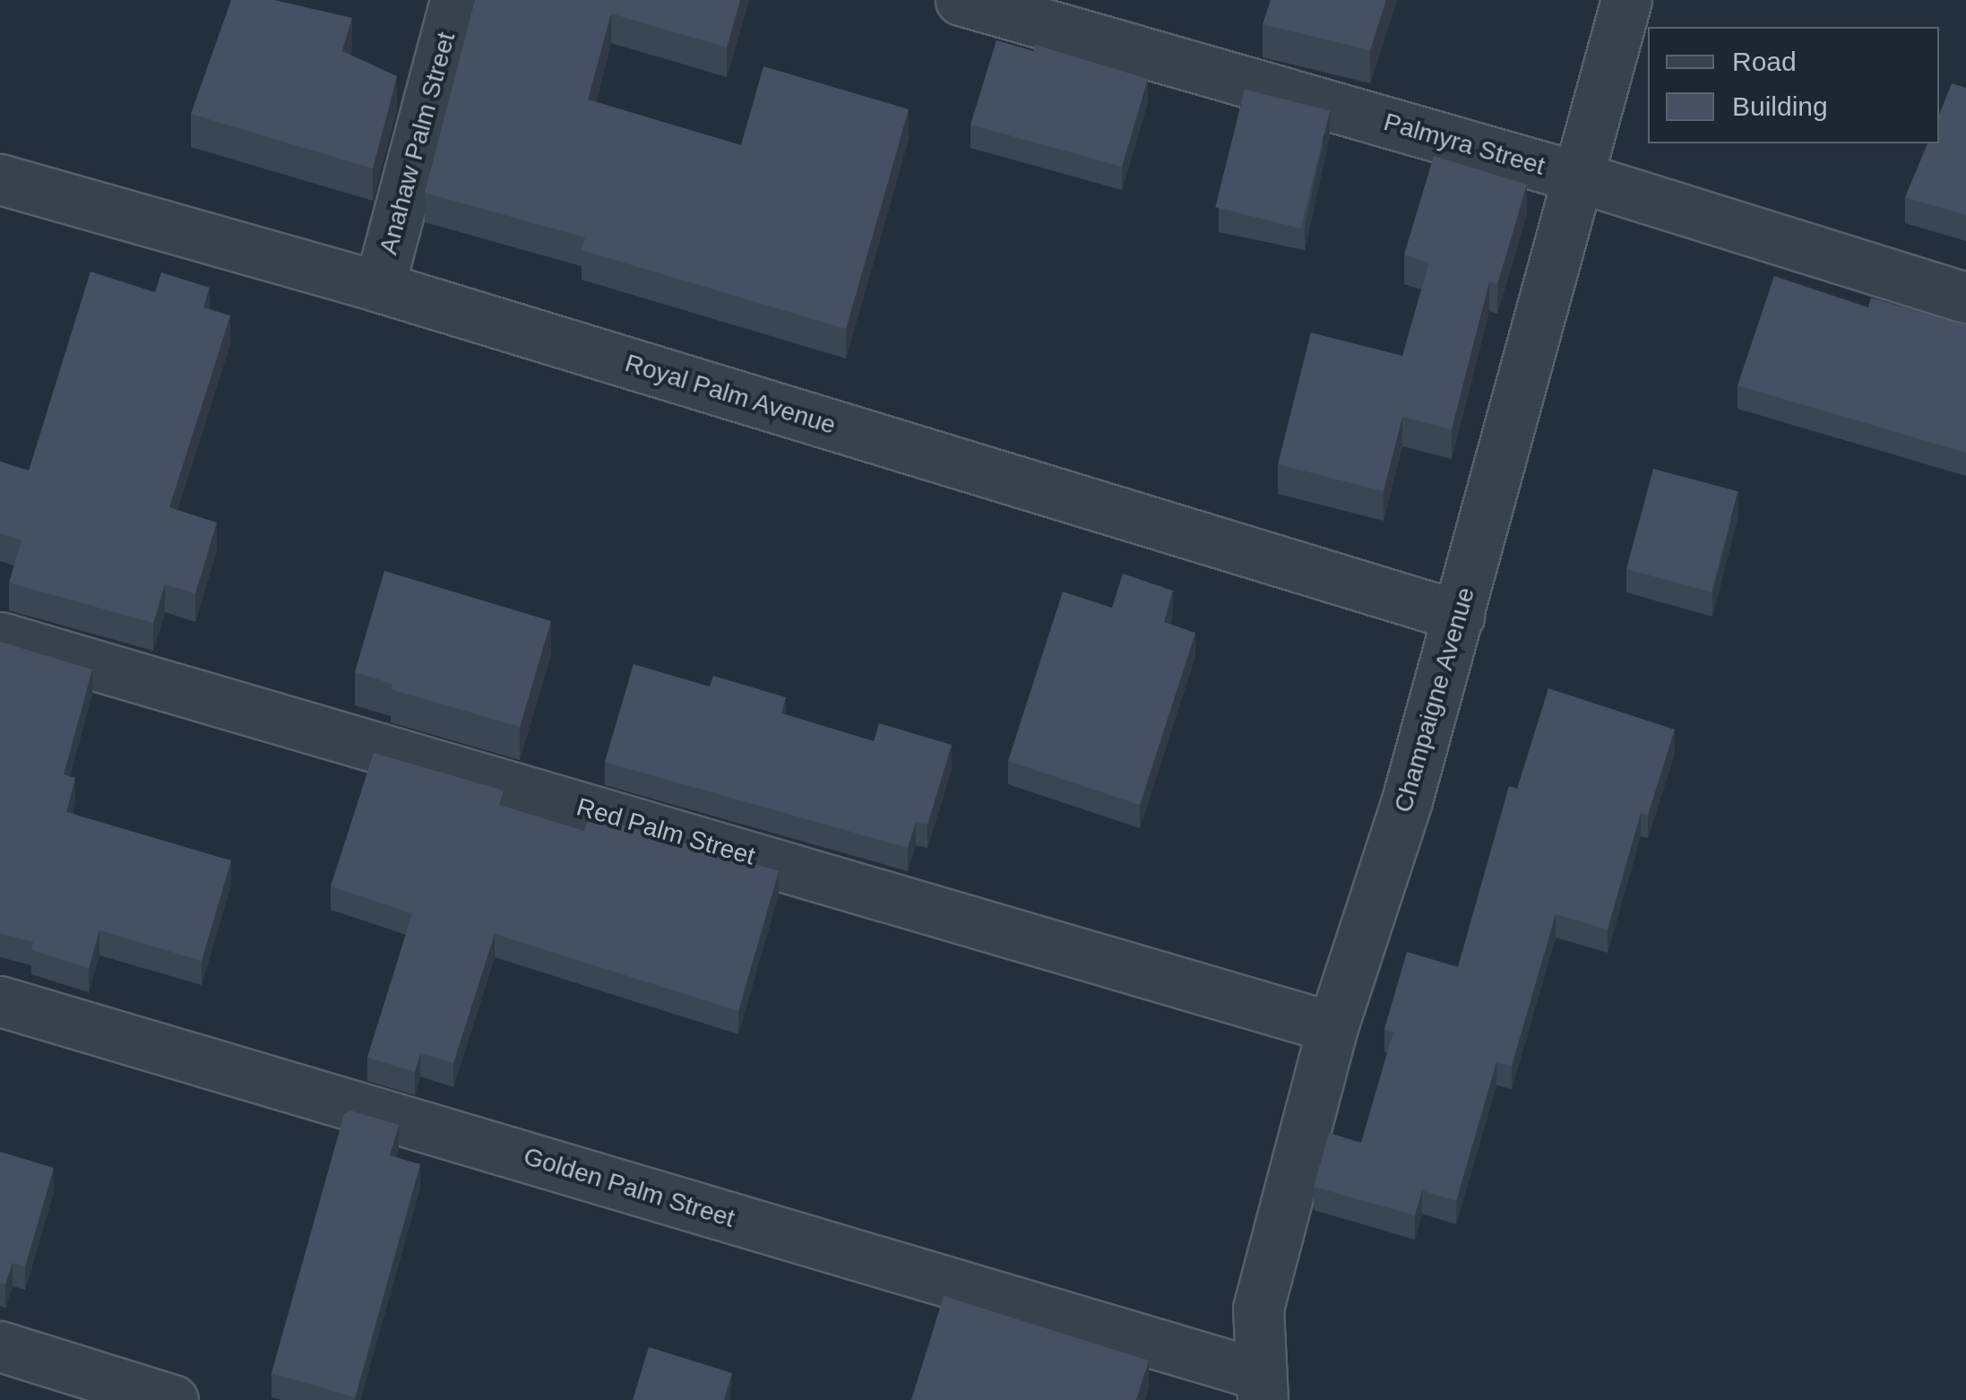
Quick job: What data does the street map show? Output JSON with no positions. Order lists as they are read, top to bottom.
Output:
{
  "streets": {
    "street": [
      "Anahaw Palm Street",
      "Palmyra Street",
      "Royal Palm Avenue",
      "Champaigne Avenue",
      "Red Palm Street",
      "Golden Palm Street"
    ]
  },
  "crossings": [
    ["Anahaw Palm Street", "Royal Palm Avenue"],
    ["Palmyra Street", "Champaigne Avenue"],
    ["Royal Palm Avenue", "Champaigne Avenue"],
    ["Champaigne Avenue", "Red Palm Street"],
    ["Champaigne Avenue", "Golden Palm Street"]
  ],
  "legend": ["Road", "Building"]
}
